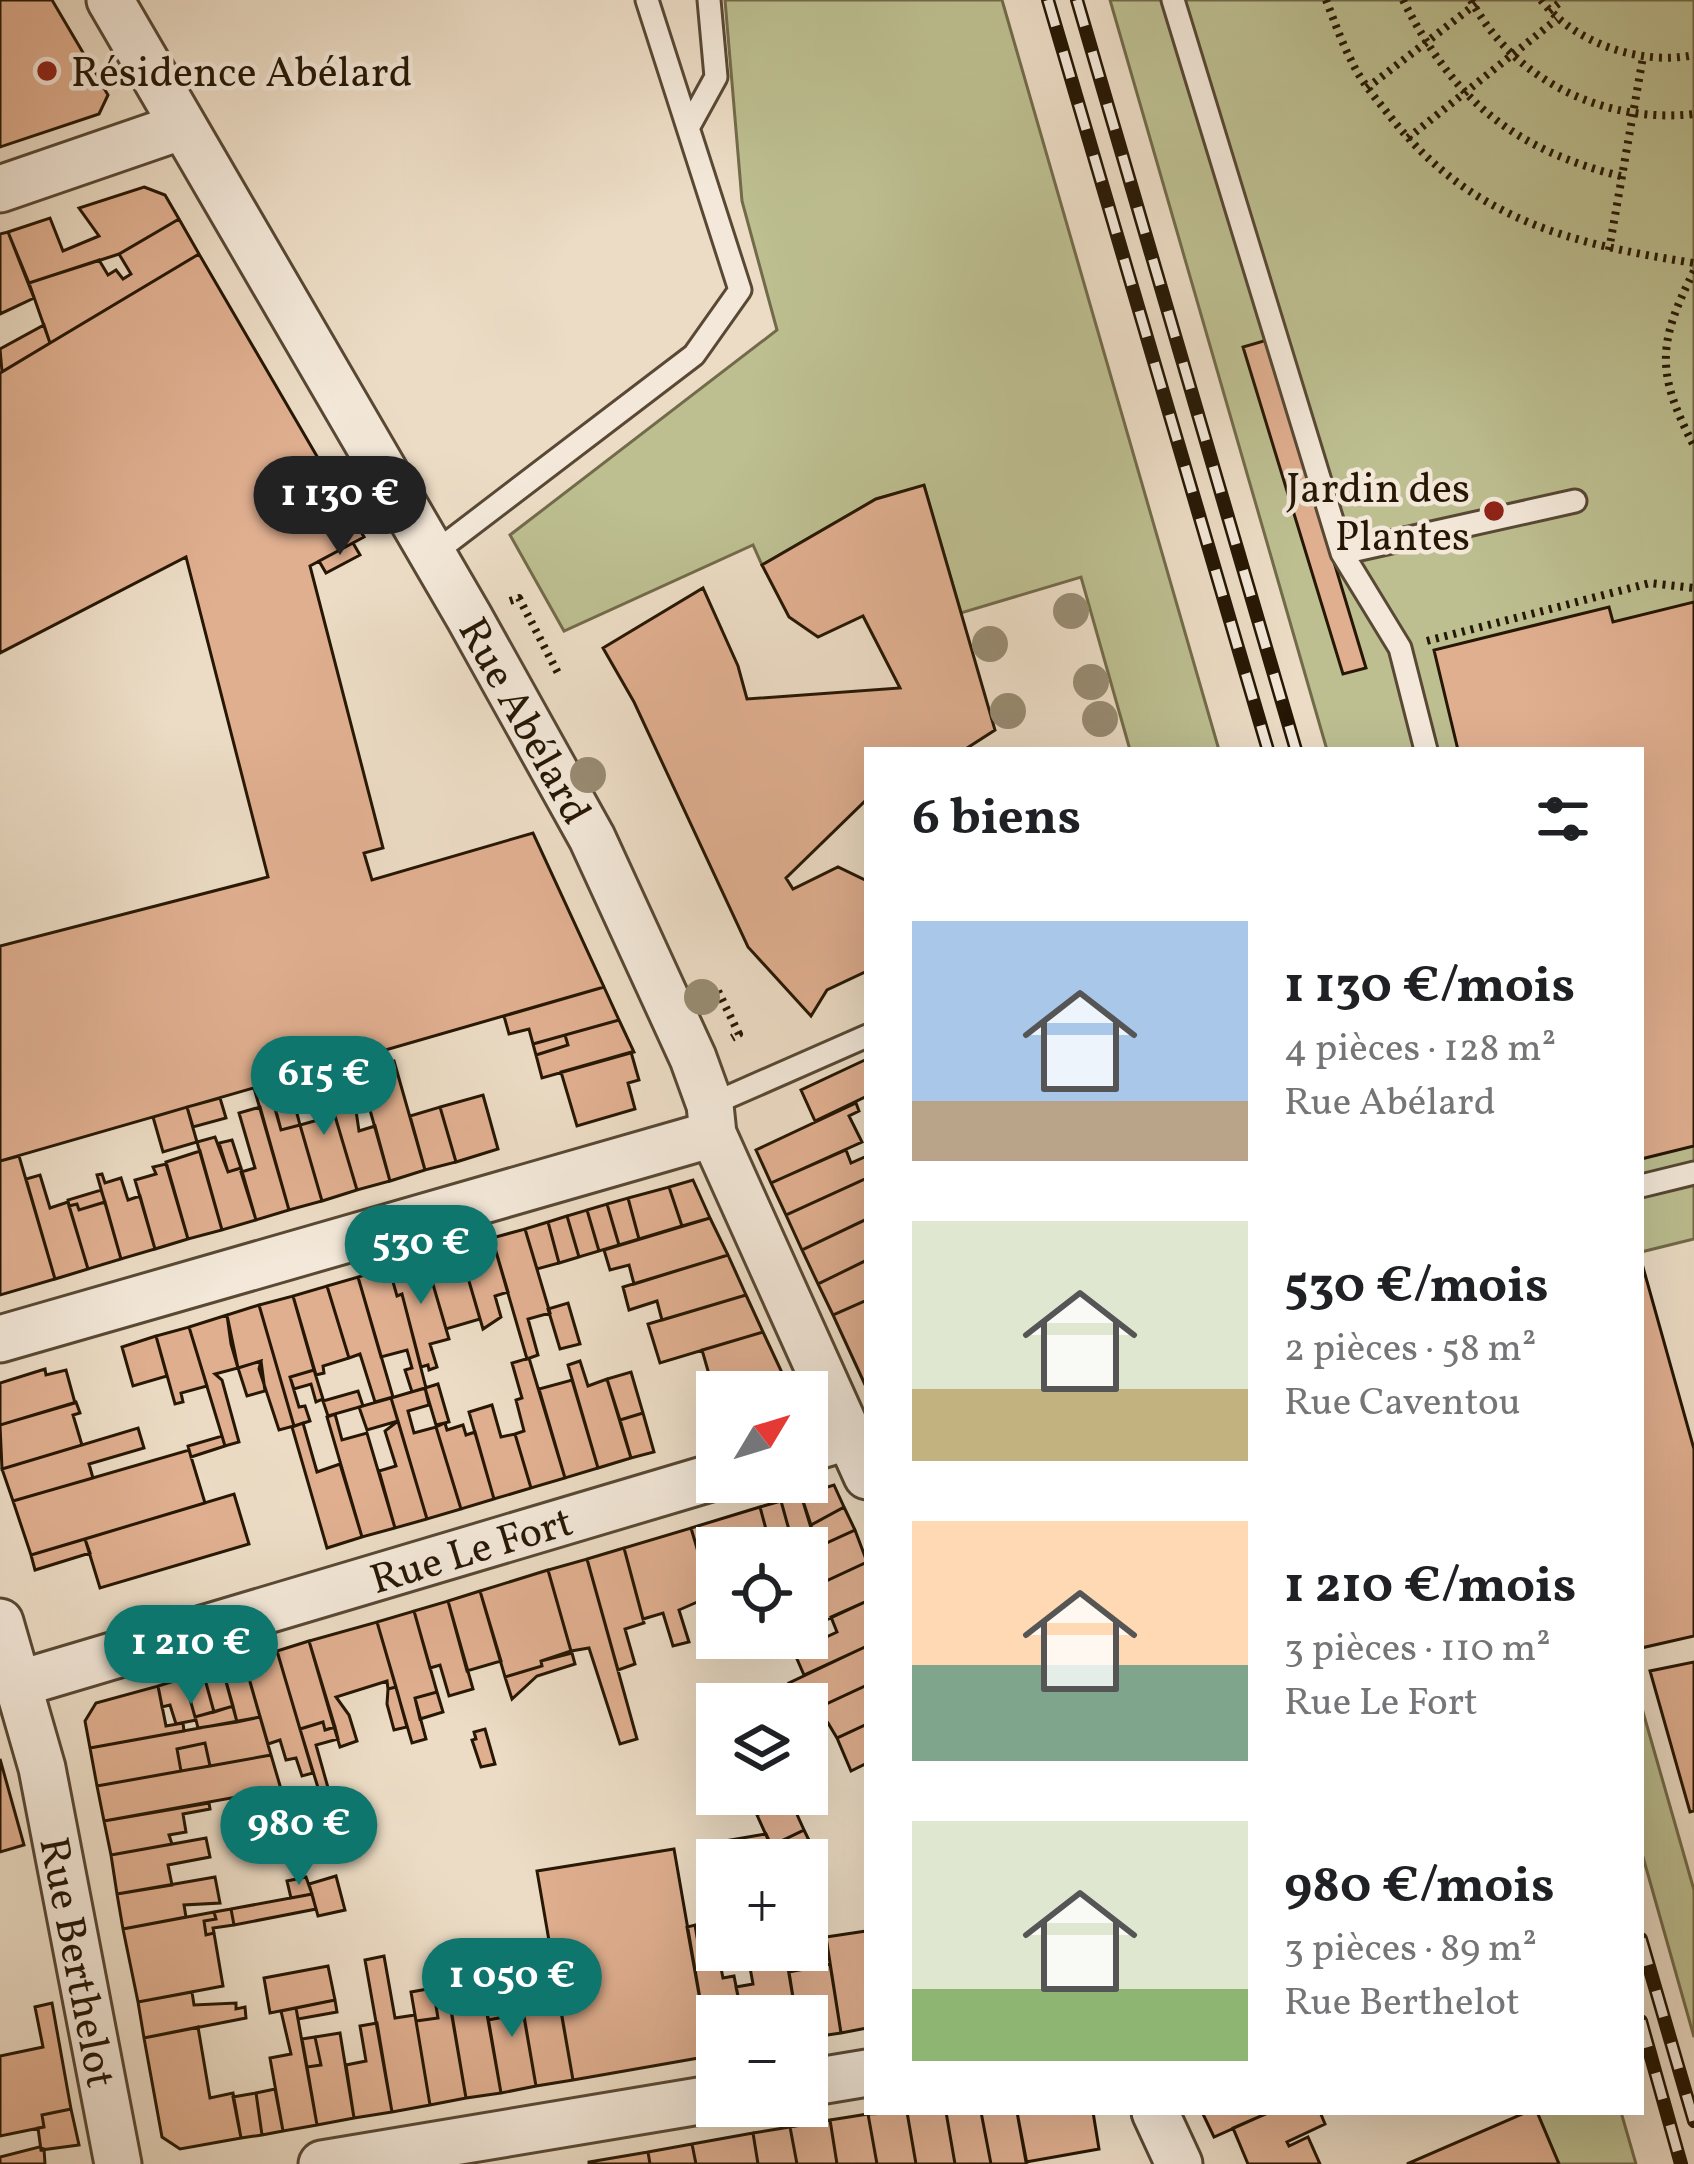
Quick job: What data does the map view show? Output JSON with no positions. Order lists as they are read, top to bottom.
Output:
{
  "streets": {
    "street": ["Rue Abélard", "Rue Le Fort", "Rue Berthelot"]
  },
  "crossings": [
    ["Rue Le Fort", "Rue Berthelot"]
  ],
  "places": ["Résidence Abélard", "Jardin des Plantes"],
  "north": "top right",
  "page": {
    "price": [
      "1 130 €",
      "615 €",
      "530 €",
      "1 210 €",
      "980 €",
      "1 050 €"
    ],
    "heading": "6 biens",
    "list": [
      {
        "name": "1 130 €/mois",
        "note": "4 pièces · 128 m² · Rue Abélard"
      },
      {
        "name": "530 €/mois",
        "note": "2 pièces · 58 m² · Rue Caventou"
      },
      {
        "name": "1 210 €/mois",
        "note": "3 pièces · 110 m² · Rue Le Fort"
      },
      {
        "name": "980 €/mois",
        "note": "3 pièces · 89 m² · Rue Berthelot"
      }
    ],
    "map_buttons": ["+", "−"]
  }
}
